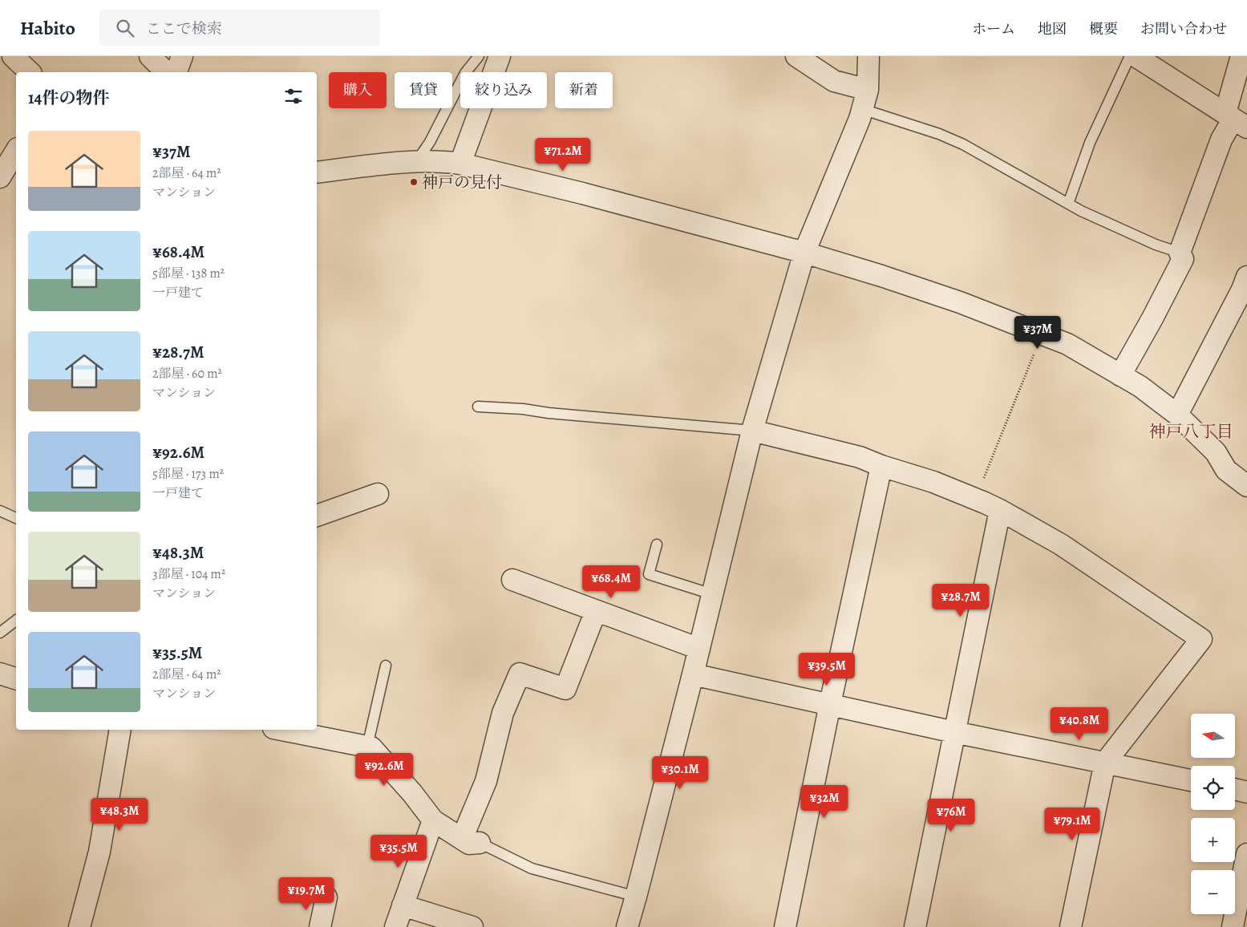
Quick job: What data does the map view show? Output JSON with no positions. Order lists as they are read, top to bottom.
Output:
{
  "districts": ["神戸八丁目"],
  "places": ["神戸の見付"],
  "north": "left",
  "page": {
    "header": "Habito",
    "search": "ここで検索",
    "nav": [
      "ホーム",
      "地図",
      "概要",
      "お問い合わせ"
    ],
    "chip": [
      "購入",
      "賃貸",
      "絞り込み",
      "新着"
    ],
    "heading": "14件の物件",
    "list": [
      {
        "name": "¥37M",
        "note": "2部屋 · 64 m² · マンション"
      },
      {
        "name": "¥68.4M",
        "note": "5部屋 · 138 m² · 一戸建て"
      },
      {
        "name": "¥28.7M",
        "note": "2部屋 · 60 m² · マンション"
      },
      {
        "name": "¥92.6M",
        "note": "5部屋 · 173 m² · 一戸建て"
      },
      {
        "name": "¥48.3M",
        "note": "3部屋 · 104 m² · マンション"
      },
      {
        "name": "¥35.5M",
        "note": "2部屋 · 64 m² · マンション"
      }
    ],
    "price": [
      "¥71.2M",
      "¥37M",
      "¥68.4M",
      "¥28.7M",
      "¥39.5M",
      "¥40.8M",
      "¥92.6M",
      "¥30.1M",
      "¥32M",
      "¥48.3M",
      "¥76M",
      "¥79.1M",
      "¥35.5M",
      "¥19.7M"
    ],
    "map_buttons": ["+", "−"]
  }
}
